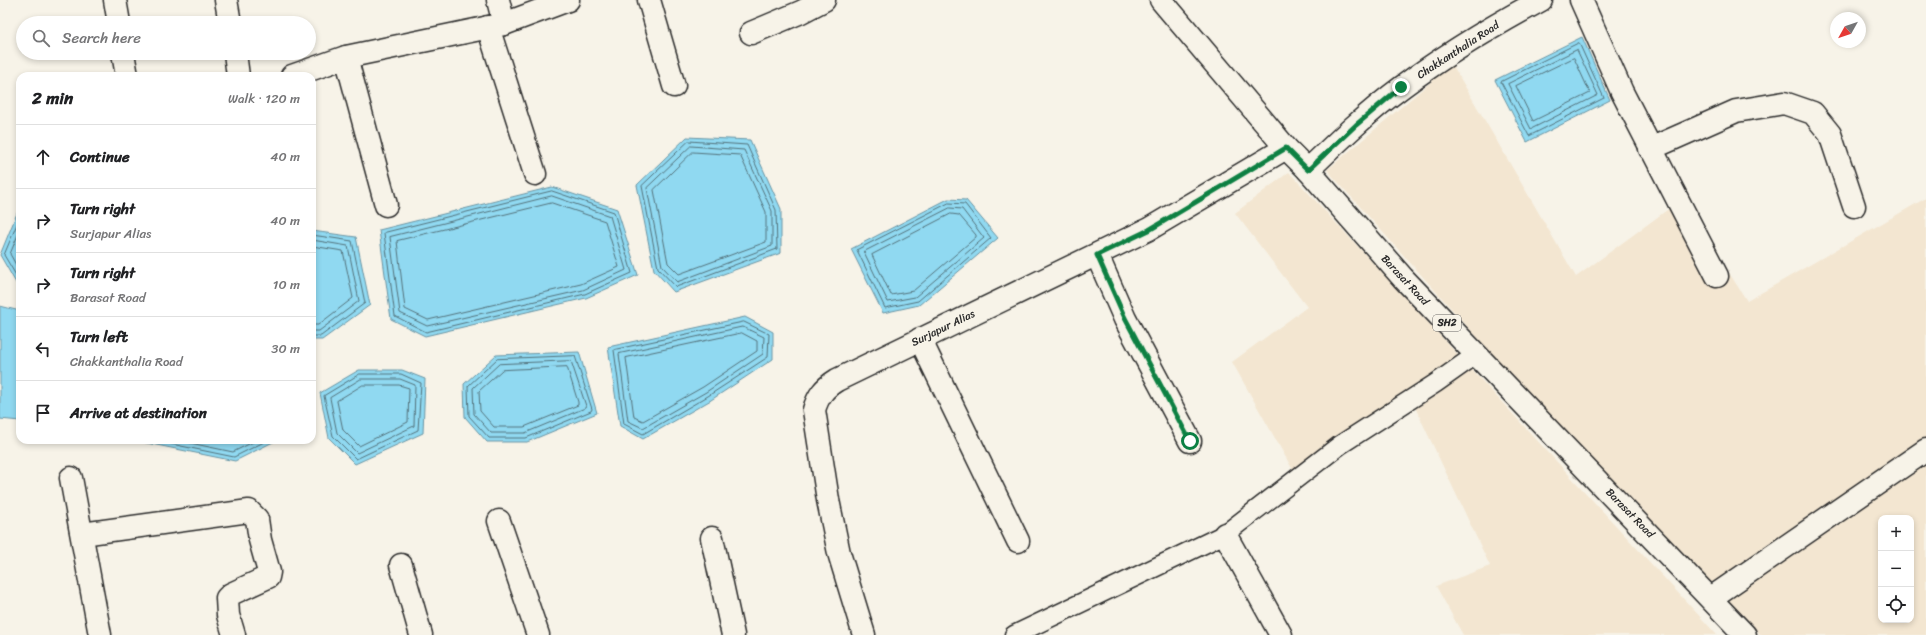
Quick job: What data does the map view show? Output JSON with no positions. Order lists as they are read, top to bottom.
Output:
{
  "streets": {
    "street": [
      "Chakkanthalia Road",
      "Barasat Road",
      "SH2",
      "Surjapur Alias"
    ]
  },
  "crossings": [
    ["Chakkanthalia Road", "Barasat Road"],
    ["Barasat Road", "Surjapur Alias"]
  ],
  "north": "bottom left",
  "page": {
    "search": "Search here",
    "heading": ["2 min", "Walk · 120 m"],
    "list": [
      ["Continue", "40 m"],
      ["Turn right", "Surjapur Alias", "40 m"],
      ["Turn right", "Barasat Road", "10 m"],
      ["Turn left", "Chakkanthalia Road", "30 m"],
      "Arrive at destination"
    ],
    "map_buttons": ["+", "−"]
  }
}
